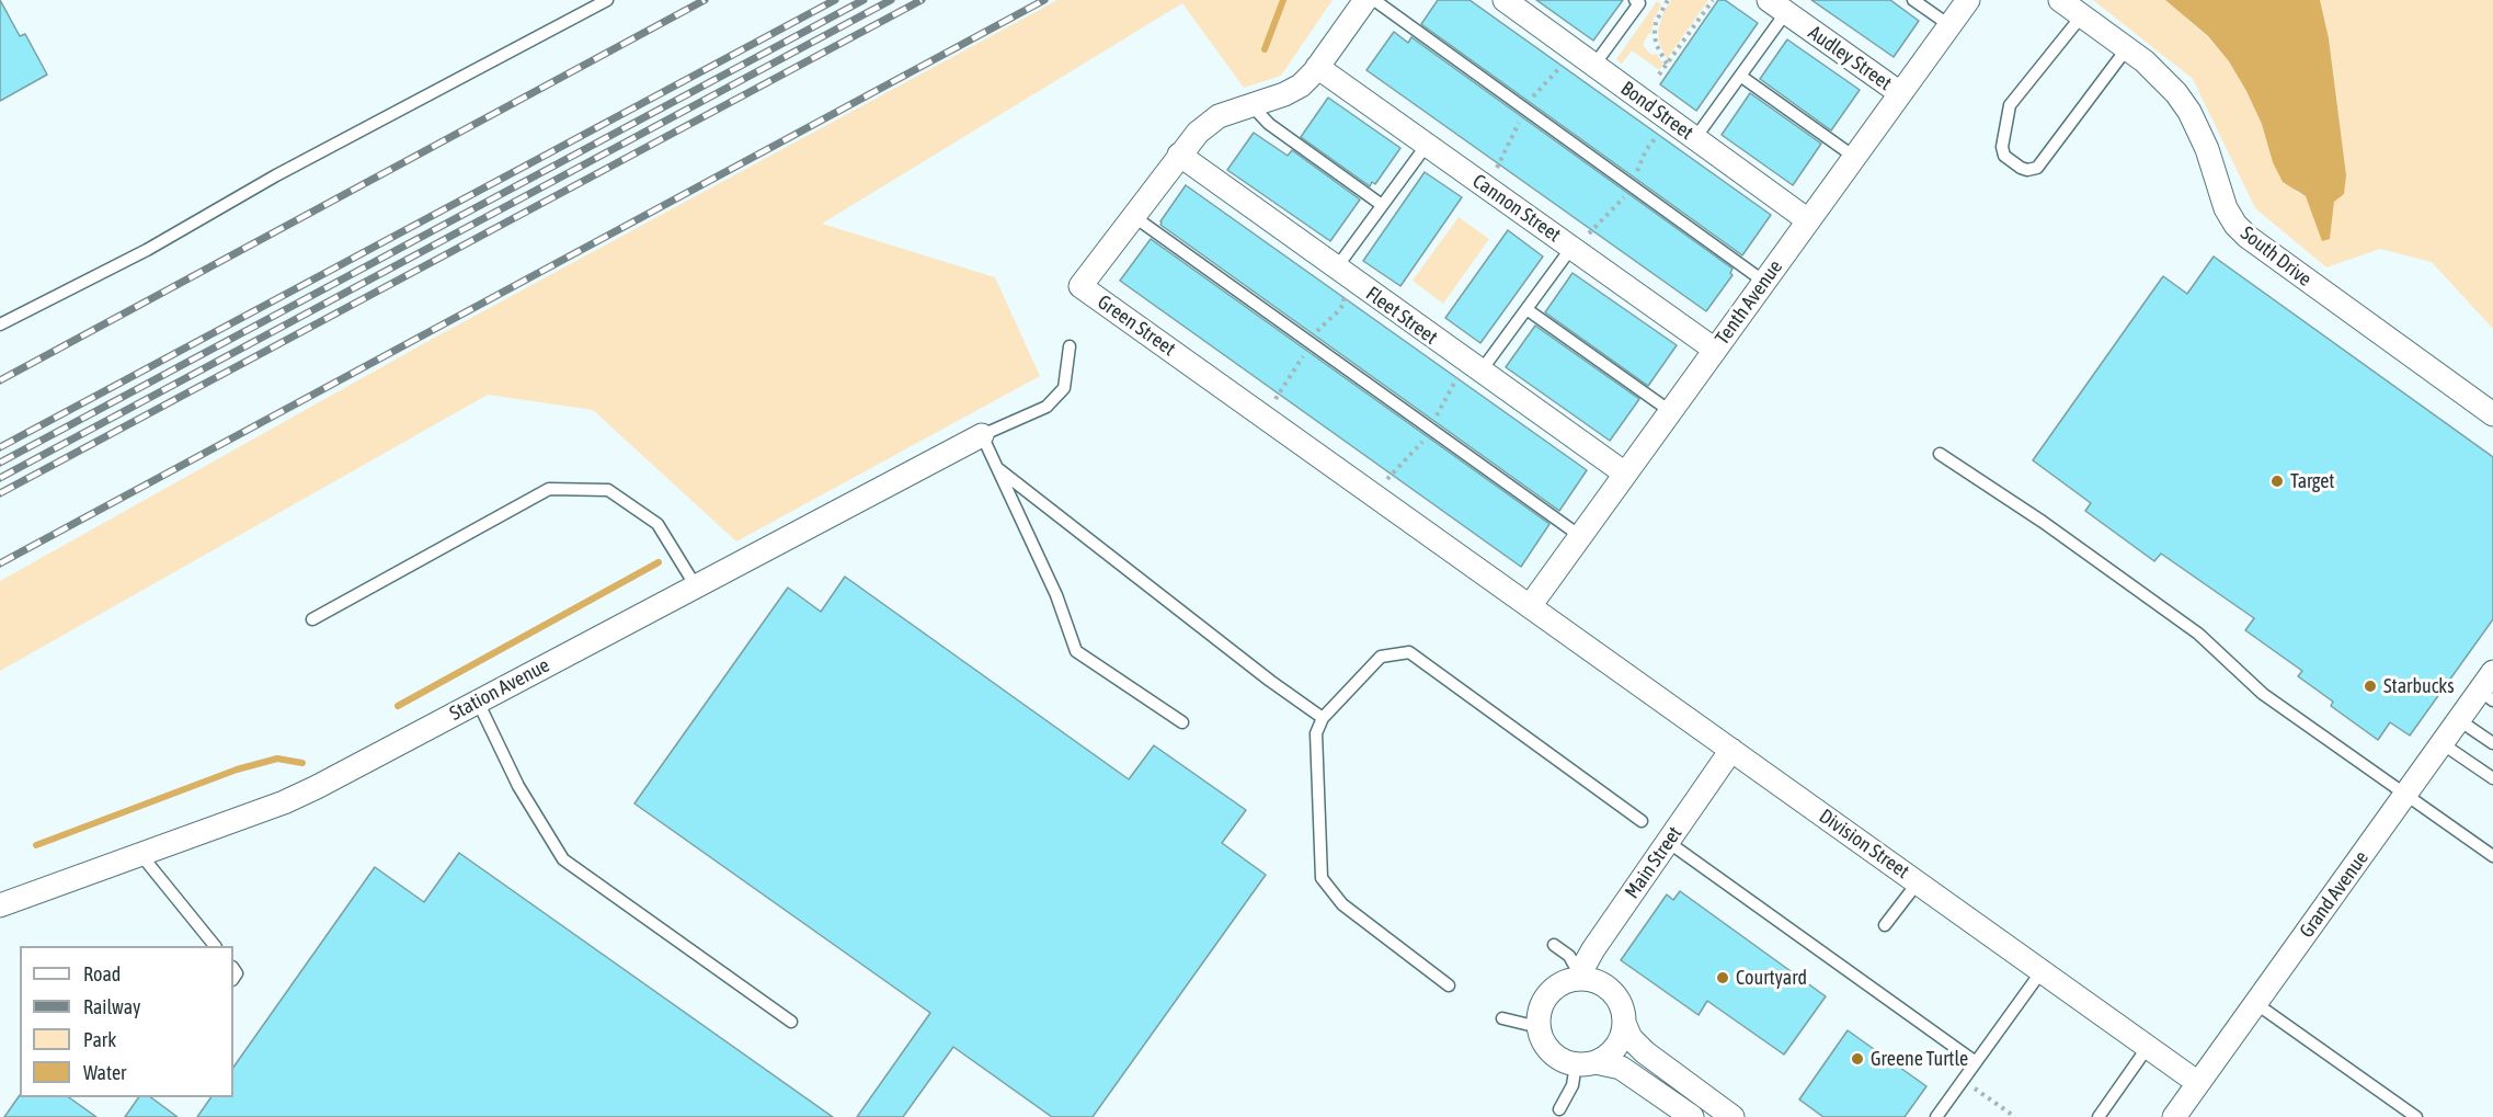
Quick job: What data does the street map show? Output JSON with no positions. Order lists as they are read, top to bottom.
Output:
{
  "streets": {
    "street": [
      "Audley Street",
      "Bond Street",
      "Cannon Street",
      "South Drive",
      "Tenth Avenue",
      "Fleet Street",
      "Green Street",
      "Station Avenue",
      "Division Street",
      "Main Street",
      "Grand Avenue"
    ]
  },
  "crossings": [
    ["Audley Street", "Tenth Avenue"],
    ["Bond Street", "Tenth Avenue"],
    ["Cannon Street", "Tenth Avenue"],
    ["Cannon Street", "Green Street"],
    ["Tenth Avenue", "Fleet Street"],
    ["Tenth Avenue", "Green Street"],
    ["Tenth Avenue", "Division Street"],
    ["Fleet Street", "Green Street"],
    ["Green Street", "Division Street"],
    ["Division Street", "Main Street"],
    ["Division Street", "Grand Avenue"]
  ],
  "places": [
    "Target",
    "Starbucks",
    "Courtyard",
    "Greene Turtle"
  ],
  "legend": [
    "Road",
    "Railway",
    "Park",
    "Water"
  ]
}
